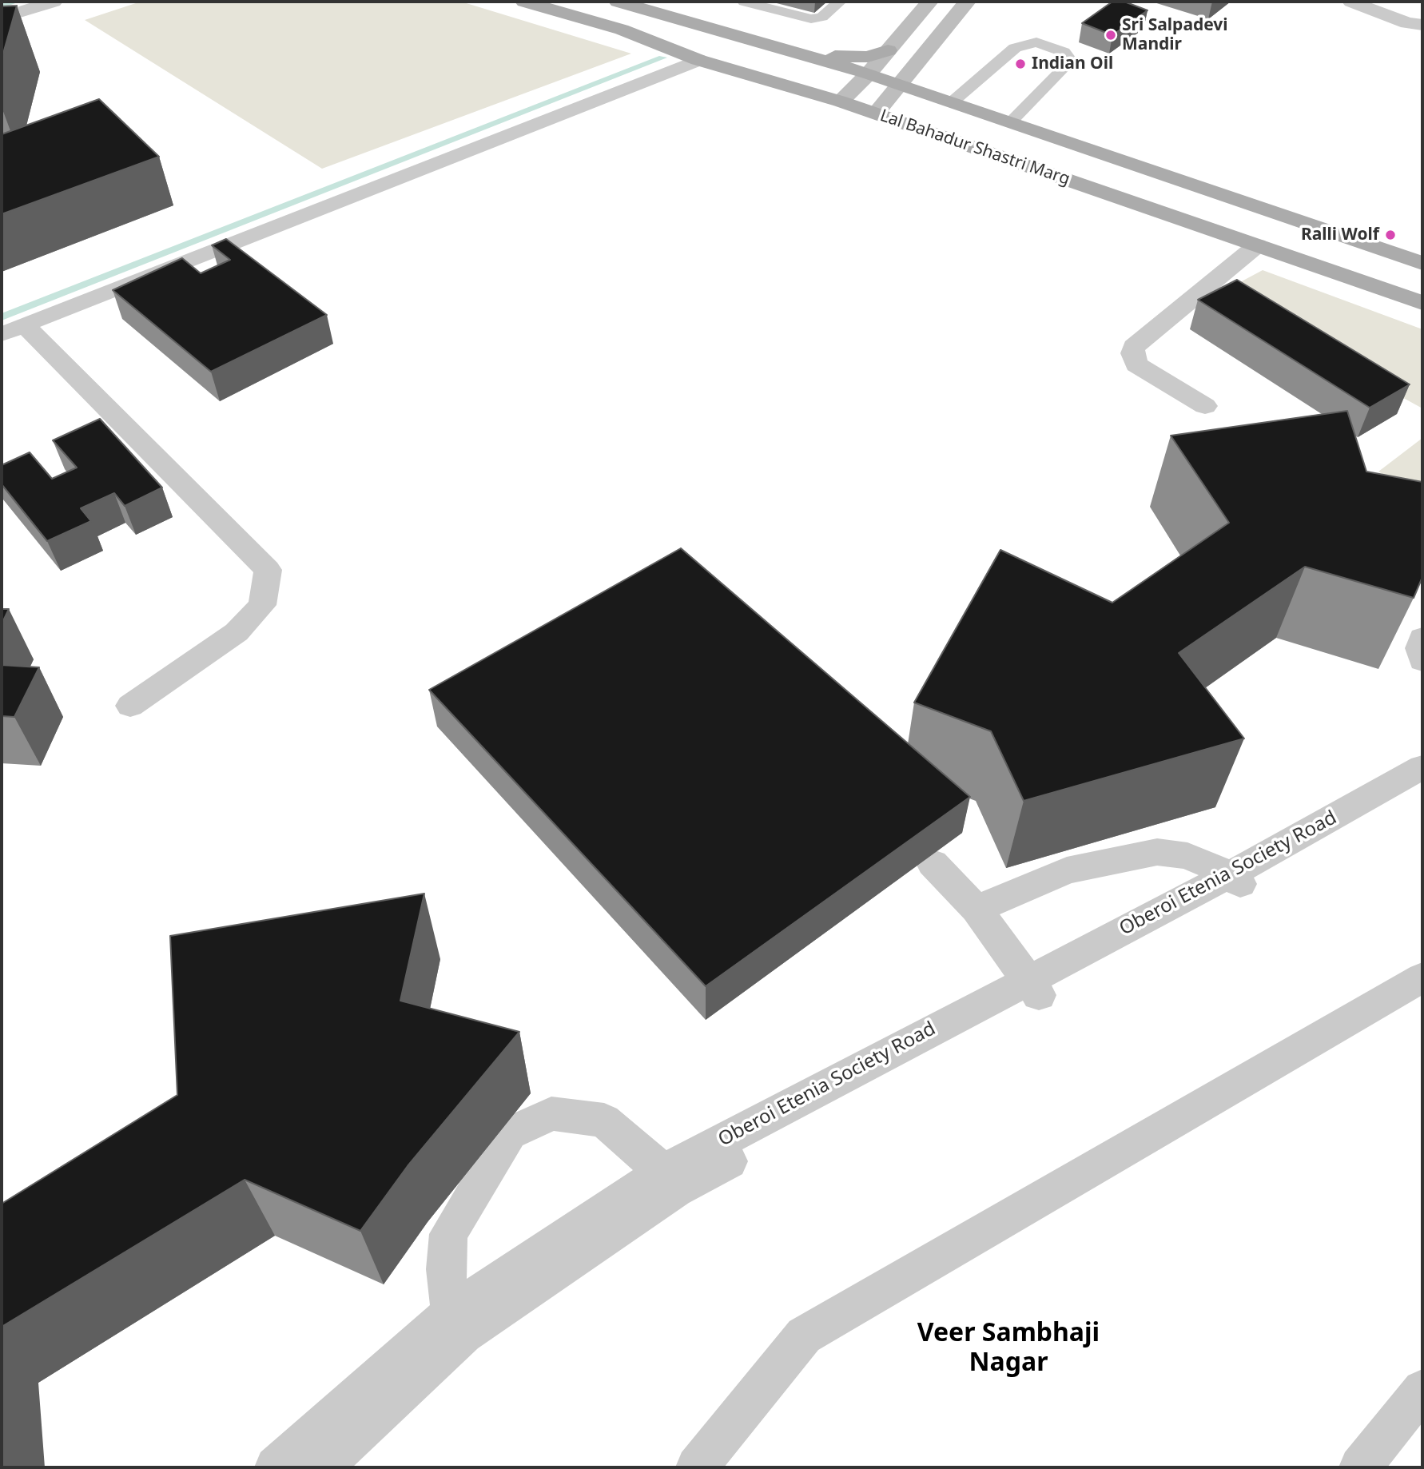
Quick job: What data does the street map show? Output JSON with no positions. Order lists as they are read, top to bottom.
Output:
{
  "streets": {
    "main road": ["Lal Bahadur Shastri Marg"],
    "street": ["Oberoi Etenia Society Road"]
  },
  "districts": ["Veer Sambhaji Nagar"],
  "places": ["Sri Salpadevi Mandir", "Indian Oil", "Ralli Wolf"]
}
